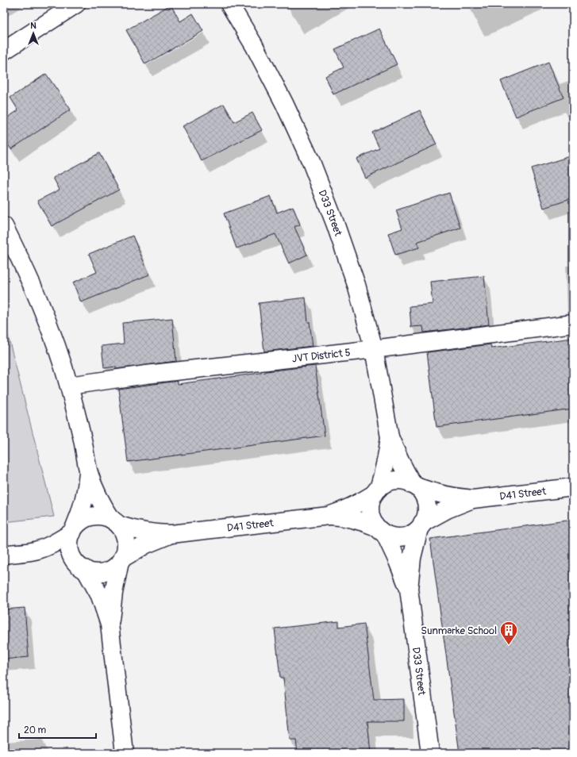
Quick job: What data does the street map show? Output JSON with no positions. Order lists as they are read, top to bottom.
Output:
{
  "streets": {
    "street": ["D33 Street", "JVT District 5", "D41 Street"]
  },
  "crossings": [
    ["D33 Street", "JVT District 5"],
    ["D33 Street", "D41 Street"]
  ],
  "places": {
    "building": ["Sunmarke School"]
  },
  "scale_bar": "20 m",
  "north": "top"
}
